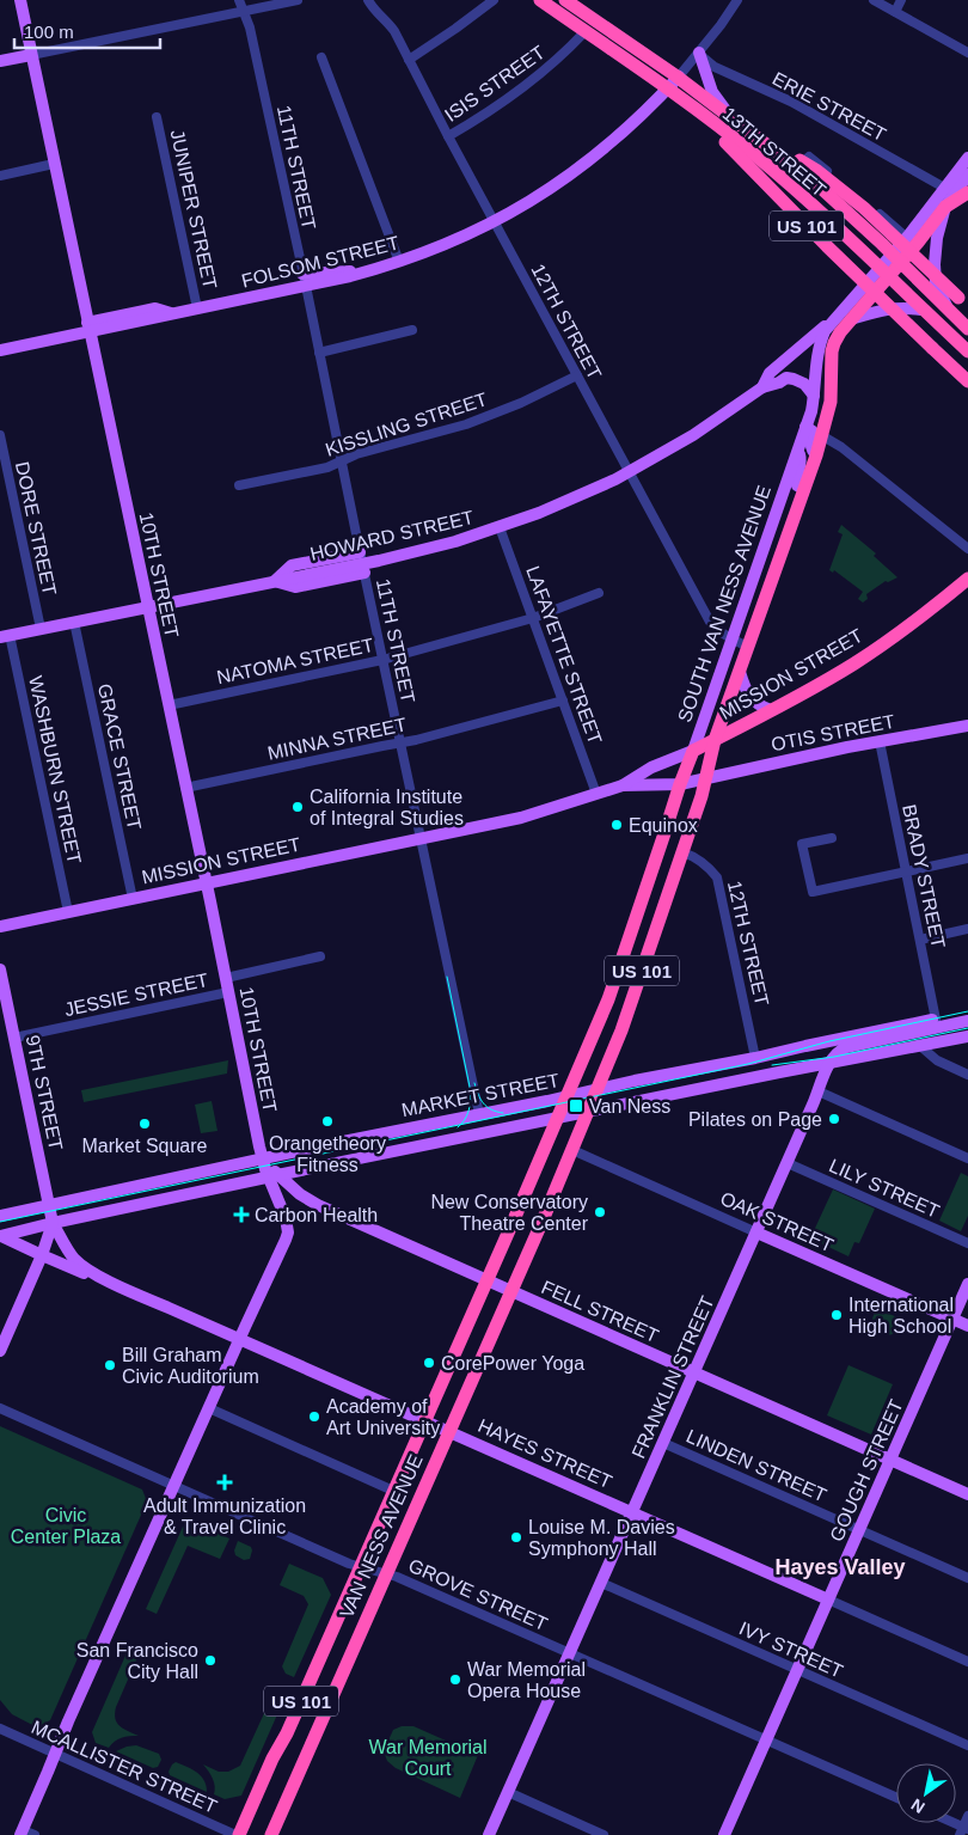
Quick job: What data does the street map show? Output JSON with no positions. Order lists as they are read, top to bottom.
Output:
{
  "streets": {
    "highway": [
      "US 101",
      "SOUTH VAN NESS AVENUE",
      "MISSION STREET",
      "VAN NESS AVENUE"
    ],
    "main road": [
      "13TH STREET",
      "FOLSOM STREET",
      "HOWARD STREET",
      "10TH STREET",
      "OTIS STREET",
      "9TH STREET",
      "MARKET STREET",
      "OAK STREET",
      "FELL STREET",
      "FRANKLIN STREET",
      "HAYES STREET",
      "GOUGH STREET"
    ],
    "street": [
      "ISIS STREET",
      "ERIE STREET",
      "11TH STREET",
      "JUNIPER STREET",
      "12TH STREET",
      "KISSLING STREET",
      "DORE STREET",
      "LAFAYETTE STREET",
      "NATOMA STREET",
      "MINNA STREET",
      "GRACE STREET",
      "WASHBURN STREET",
      "BRADY STREET",
      "JESSIE STREET",
      "LILY STREET",
      "LINDEN STREET",
      "GROVE STREET",
      "IVY STREET",
      "MCALLISTER STREET"
    ]
  },
  "crossings": [
    ["ISIS STREET", "13TH STREET"],
    ["ISIS STREET", "12TH STREET"],
    ["ERIE STREET", "FOLSOM STREET"],
    ["ERIE STREET", "SOUTH VAN NESS AVENUE"],
    ["13TH STREET", "US 101"],
    ["13TH STREET", "FOLSOM STREET"],
    ["13TH STREET", "SOUTH VAN NESS AVENUE"],
    ["11TH STREET", "FOLSOM STREET"],
    ["11TH STREET", "KISSLING STREET"],
    ["11TH STREET", "HOWARD STREET"],
    ["11TH STREET", "NATOMA STREET"],
    ["11TH STREET", "MISSION STREET"],
    ["11TH STREET", "MINNA STREET"],
    ["11TH STREET", "MARKET STREET"],
    ["JUNIPER STREET", "FOLSOM STREET"],
    ["US 101", "SOUTH VAN NESS AVENUE"],
    ["FOLSOM STREET", "12TH STREET"],
    ["FOLSOM STREET", "10TH STREET"],
    ["12TH STREET", "KISSLING STREET"],
    ["12TH STREET", "HOWARD STREET"],
    ["12TH STREET", "SOUTH VAN NESS AVENUE"],
    ["12TH STREET", "MARKET STREET"],
    ["DORE STREET", "HOWARD STREET"],
    ["HOWARD STREET", "10TH STREET"],
    ["HOWARD STREET", "SOUTH VAN NESS AVENUE"],
    ["HOWARD STREET", "LAFAYETTE STREET"],
    ["HOWARD STREET", "GRACE STREET"],
    ["HOWARD STREET", "WASHBURN STREET"],
    ["10TH STREET", "NATOMA STREET"],
    ["10TH STREET", "MISSION STREET"],
    ["10TH STREET", "MINNA STREET"],
    ["10TH STREET", "JESSIE STREET"],
    ["10TH STREET", "MARKET STREET"],
    ["10TH STREET", "FELL STREET"],
    ["10TH STREET", "HAYES STREET"],
    ["10TH STREET", "GROVE STREET"],
    ["10TH STREET", "MCALLISTER STREET"],
    ["SOUTH VAN NESS AVENUE", "MISSION STREET"],
    ["SOUTH VAN NESS AVENUE", "OTIS STREET"],
    ["SOUTH VAN NESS AVENUE", "MARKET STREET"],
    ["SOUTH VAN NESS AVENUE", "VAN NESS AVENUE"],
    ["LAFAYETTE STREET", "NATOMA STREET"],
    ["LAFAYETTE STREET", "MISSION STREET"],
    ["LAFAYETTE STREET", "MINNA STREET"],
    ["MISSION STREET", "OTIS STREET"],
    ["MISSION STREET", "GRACE STREET"],
    ["MISSION STREET", "WASHBURN STREET"],
    ["OTIS STREET", "BRADY STREET"],
    ["BRADY STREET", "MARKET STREET"],
    ["JESSIE STREET", "9TH STREET"],
    ["9TH STREET", "MARKET STREET"],
    ["MARKET STREET", "FELL STREET"],
    ["MARKET STREET", "FRANKLIN STREET"],
    ["MARKET STREET", "VAN NESS AVENUE"],
    ["LILY STREET", "FRANKLIN STREET"],
    ["OAK STREET", "FRANKLIN STREET"],
    ["OAK STREET", "GOUGH STREET"],
    ["OAK STREET", "VAN NESS AVENUE"],
    ["FELL STREET", "FRANKLIN STREET"],
    ["FELL STREET", "GOUGH STREET"],
    ["FELL STREET", "VAN NESS AVENUE"],
    ["FRANKLIN STREET", "HAYES STREET"],
    ["FRANKLIN STREET", "LINDEN STREET"],
    ["FRANKLIN STREET", "GROVE STREET"],
    ["FRANKLIN STREET", "IVY STREET"],
    ["HAYES STREET", "GOUGH STREET"],
    ["HAYES STREET", "VAN NESS AVENUE"],
    ["LINDEN STREET", "GOUGH STREET"],
    ["GOUGH STREET", "GROVE STREET"],
    ["GOUGH STREET", "IVY STREET"],
    ["VAN NESS AVENUE", "GROVE STREET"],
    ["VAN NESS AVENUE", "MCALLISTER STREET"]
  ],
  "districts": ["Hayes Valley"],
  "parks": ["Civic Center Plaza", "War Memorial Court"],
  "places": {
    "other": [
      "California Institute of Integral Studies",
      "Equinox",
      "Pilates on Page",
      "Orangetheory Fitness",
      "Market Square",
      "New Conservatory Theatre Center",
      "International High School",
      "CorePower Yoga",
      "Bill Graham Civic Auditorium",
      "Academy of Art University",
      "Louise M. Davies Symphony Hall",
      "San Francisco City Hall",
      "War Memorial Opera House"
    ],
    "transit": ["Van Ness"],
    "health": ["Carbon Health", "Adult Immunization & Travel Clinic"]
  },
  "scale_bar": "100 m",
  "north": "bottom left"
}
